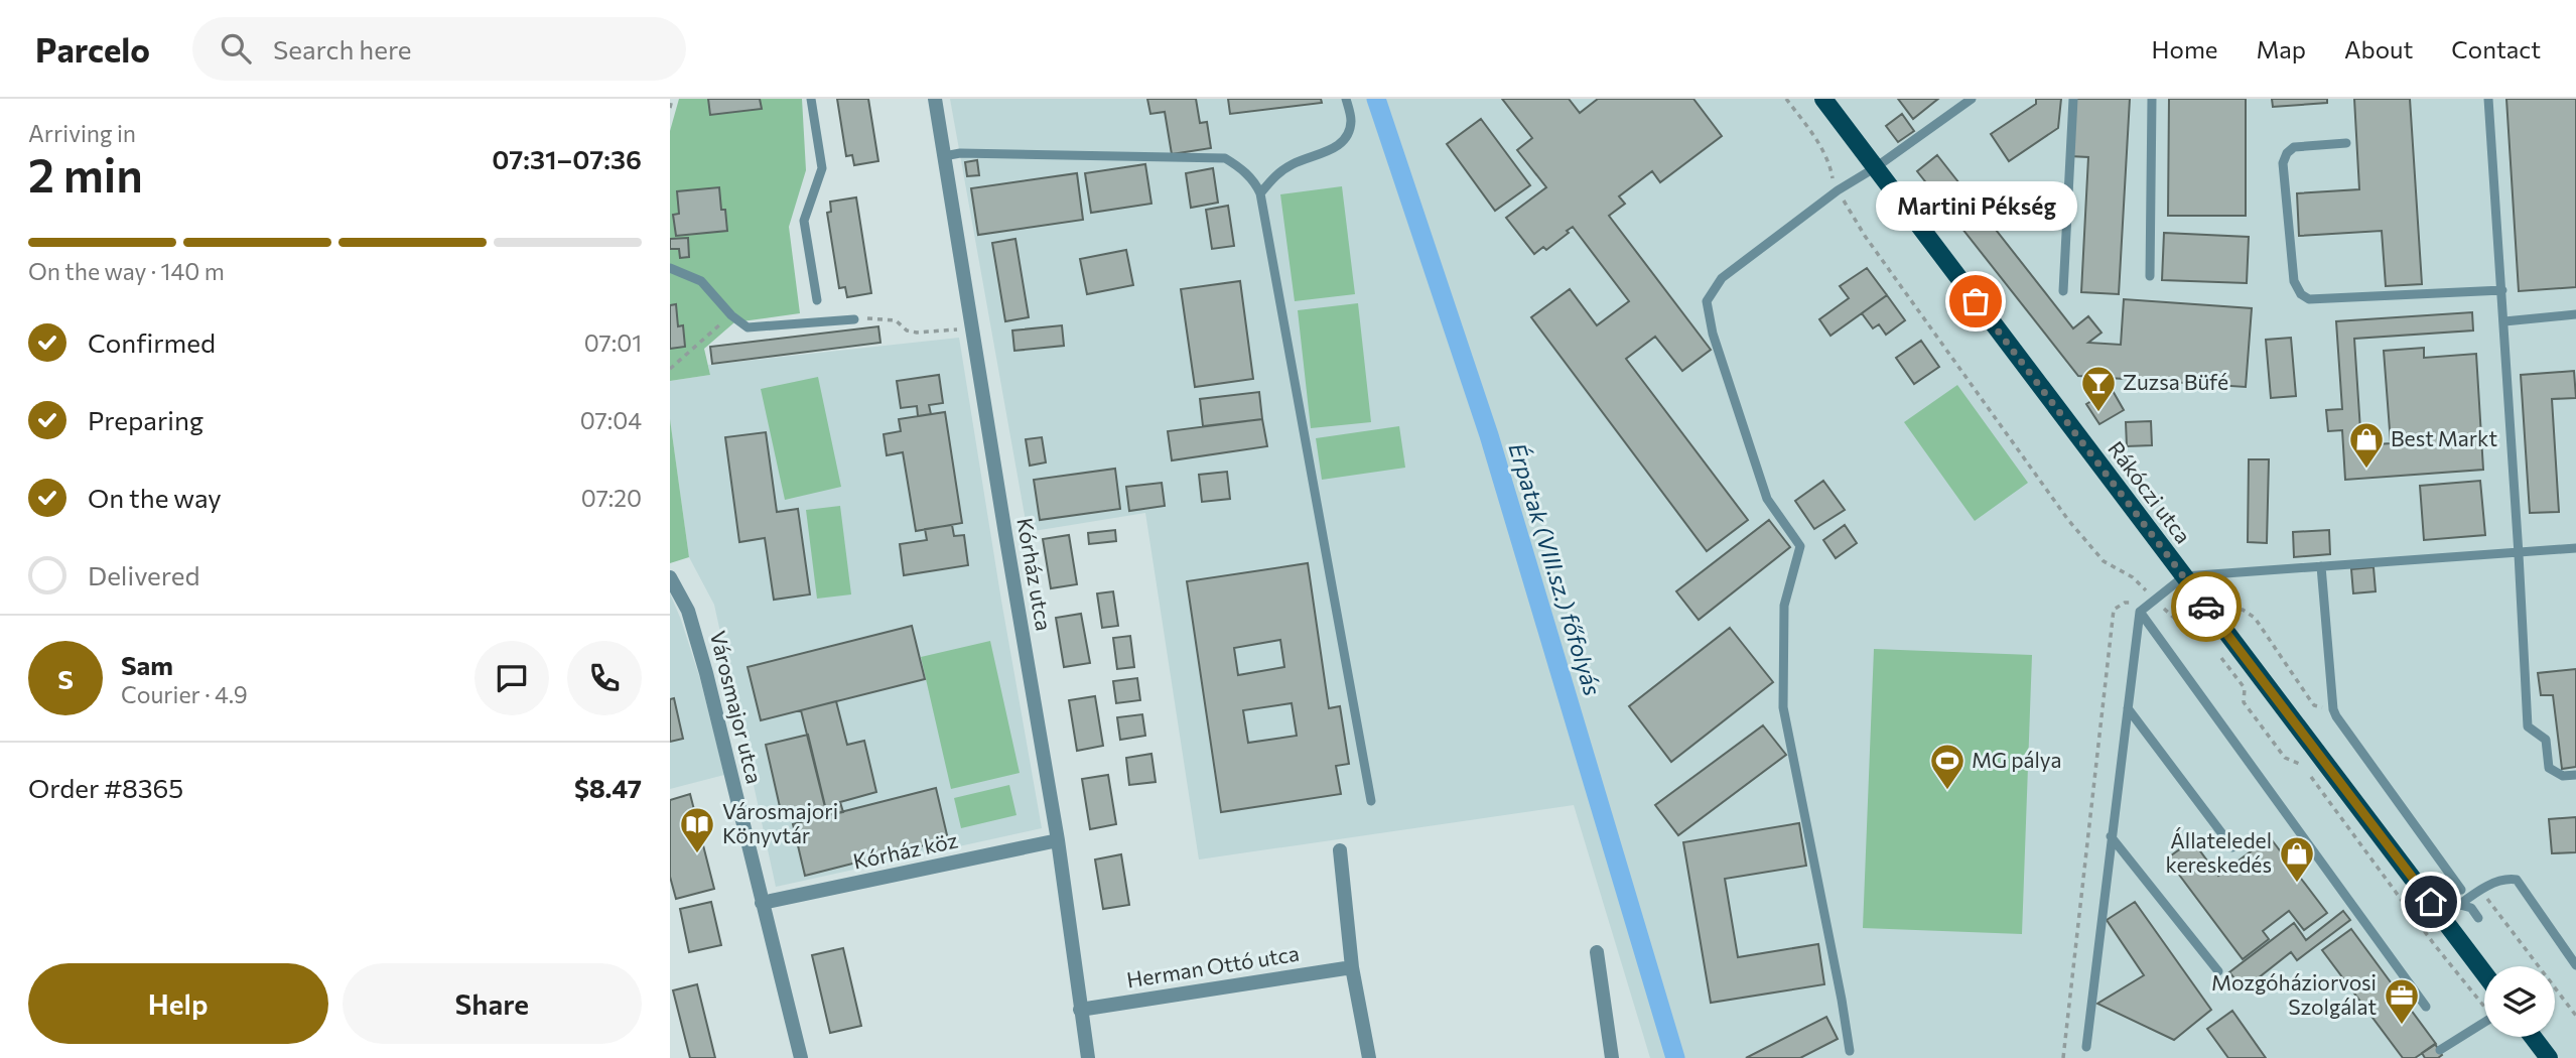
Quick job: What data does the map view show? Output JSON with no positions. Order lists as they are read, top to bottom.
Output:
{
  "streets": {
    "main road": ["Rákóczi utca"],
    "street": [
      "Kórház utca",
      "Városmajor utca",
      "Kórház köz",
      "Herman Ottó utca"
    ]
  },
  "crossings": [
    ["Kórház utca", "Kórház köz"],
    ["Kórház utca", "Herman Ottó utca"],
    ["Városmajor utca", "Kórház köz"]
  ],
  "water": ["Érpatak (VIII.sz.) főfolyás"],
  "places": {
    "other": ["Martini Pékség"],
    "bar": ["Zuzsa Büfé"],
    "shop": ["Best Markt", "Állateledel kereskedés"],
    "sports": ["MG pálya"],
    "library": ["Városmajori Könyvtár"],
    "office": ["Mozgóháziorvosi Szolgálat"]
  },
  "page": {
    "header": "Parcelo",
    "search": "Search here",
    "nav": [
      "Home",
      "Map",
      "About",
      "Contact"
    ],
    "heading": ["2 min", "Arriving in", "07:31–07:36"],
    "panel": [
      "Sam",
      "Courier · 4.9",
      "Order #8365",
      "$8.47"
    ],
    "bubble": "Martini Pékség",
    "bar": "On the way · 140 m",
    "list": [
      ["Confirmed", "07:01"],
      ["Preparing", "07:04"],
      ["On the way", "07:20"],
      "Delivered"
    ],
    "round": "S",
    "buttons": ["Help", "Share"]
  }
}
